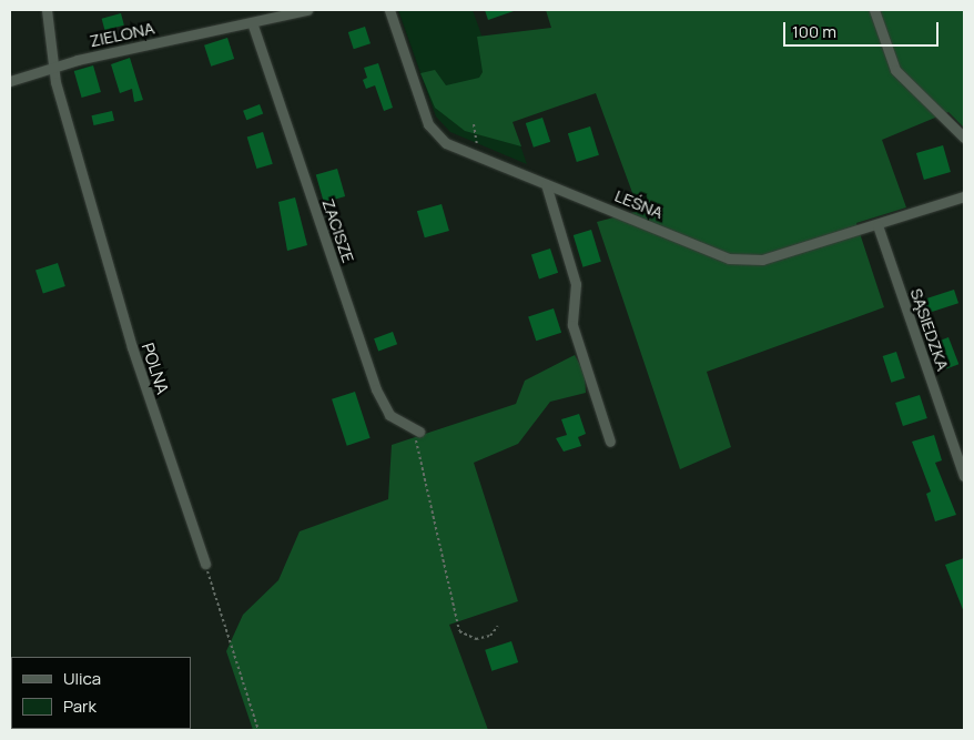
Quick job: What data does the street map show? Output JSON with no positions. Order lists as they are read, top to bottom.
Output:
{
  "streets": {
    "street": [
      "ZIELONA",
      "LEŚNA",
      "ZACISZE",
      "SĄSIEDZKA",
      "POLNA"
    ]
  },
  "crossings": [
    ["ZIELONA", "ZACISZE"],
    ["ZIELONA", "POLNA"],
    ["LEŚNA", "SĄSIEDZKA"]
  ],
  "legend": ["Ulica", "Park"],
  "scale_bar": "100 m"
}
